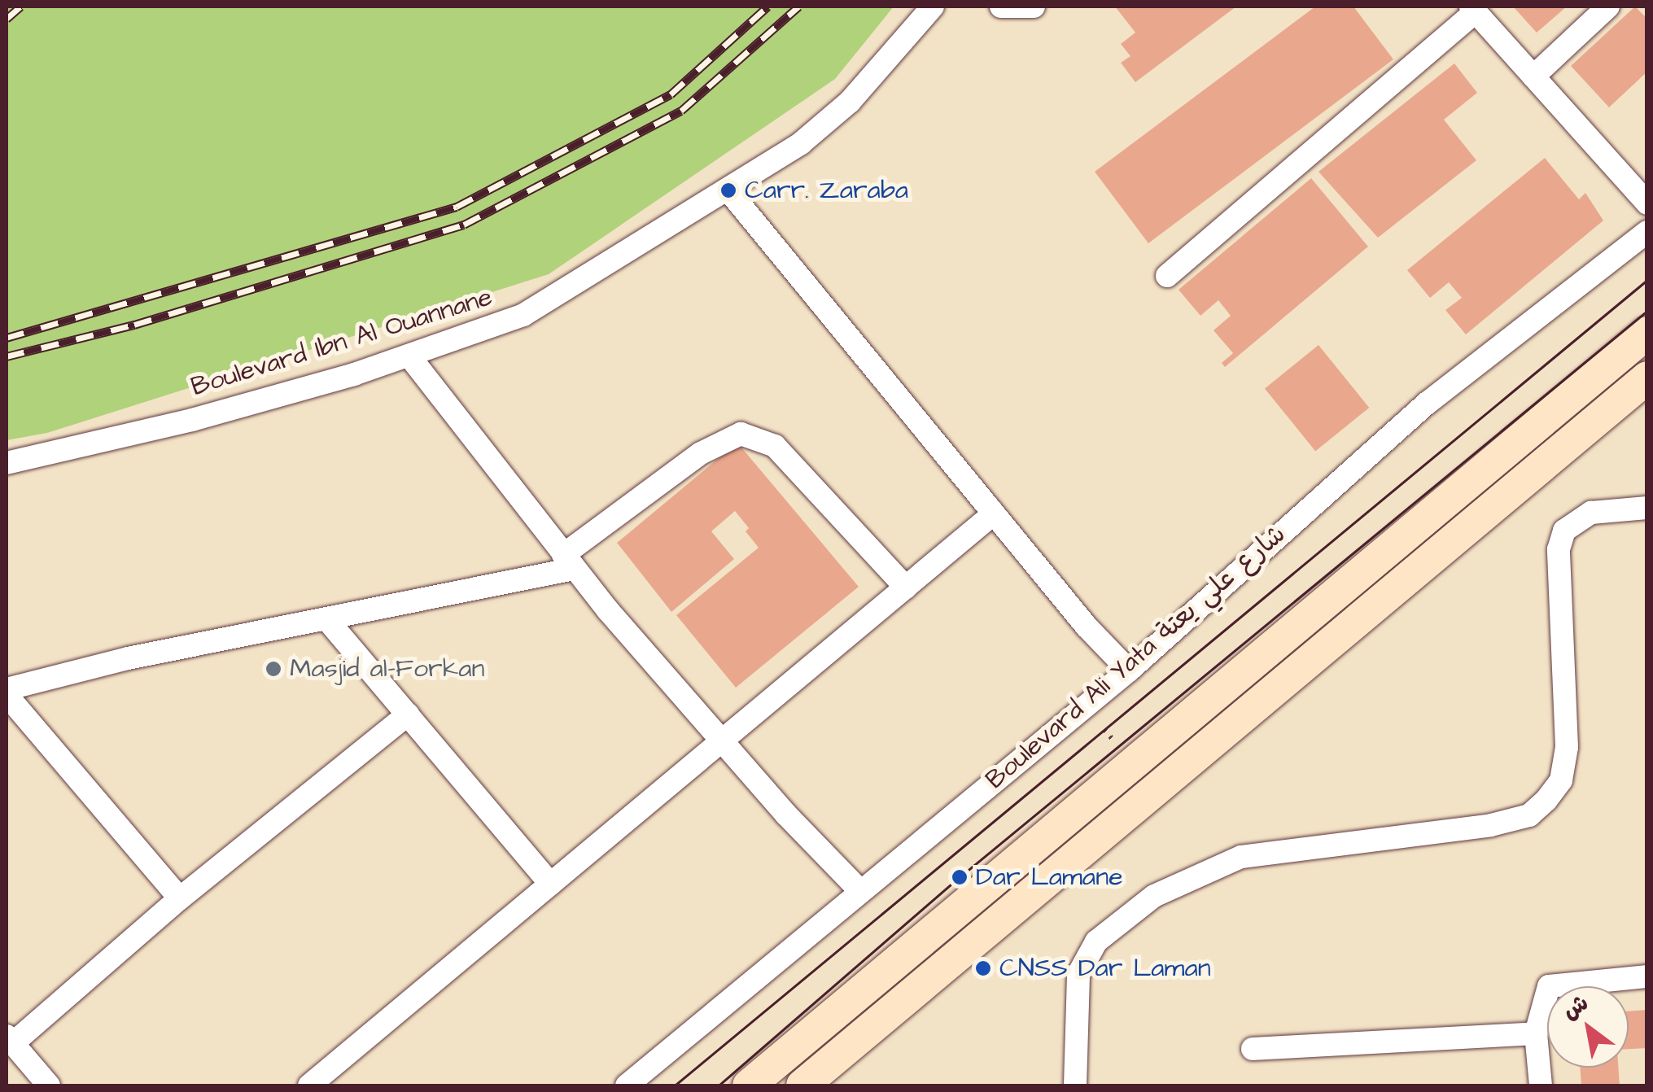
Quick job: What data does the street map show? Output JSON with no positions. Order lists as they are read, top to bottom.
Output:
{
  "streets": {
    "street": ["Boulevard Ibn Al Ouannane", "Boulevard Ali Yata شارع علي يعتة"]
  },
  "places": [
    "Carr. Zaraba",
    "Masjid al-Forkan",
    "Dar Lamane",
    "CNSS Dar Laman"
  ],
  "north": "top left"
}
